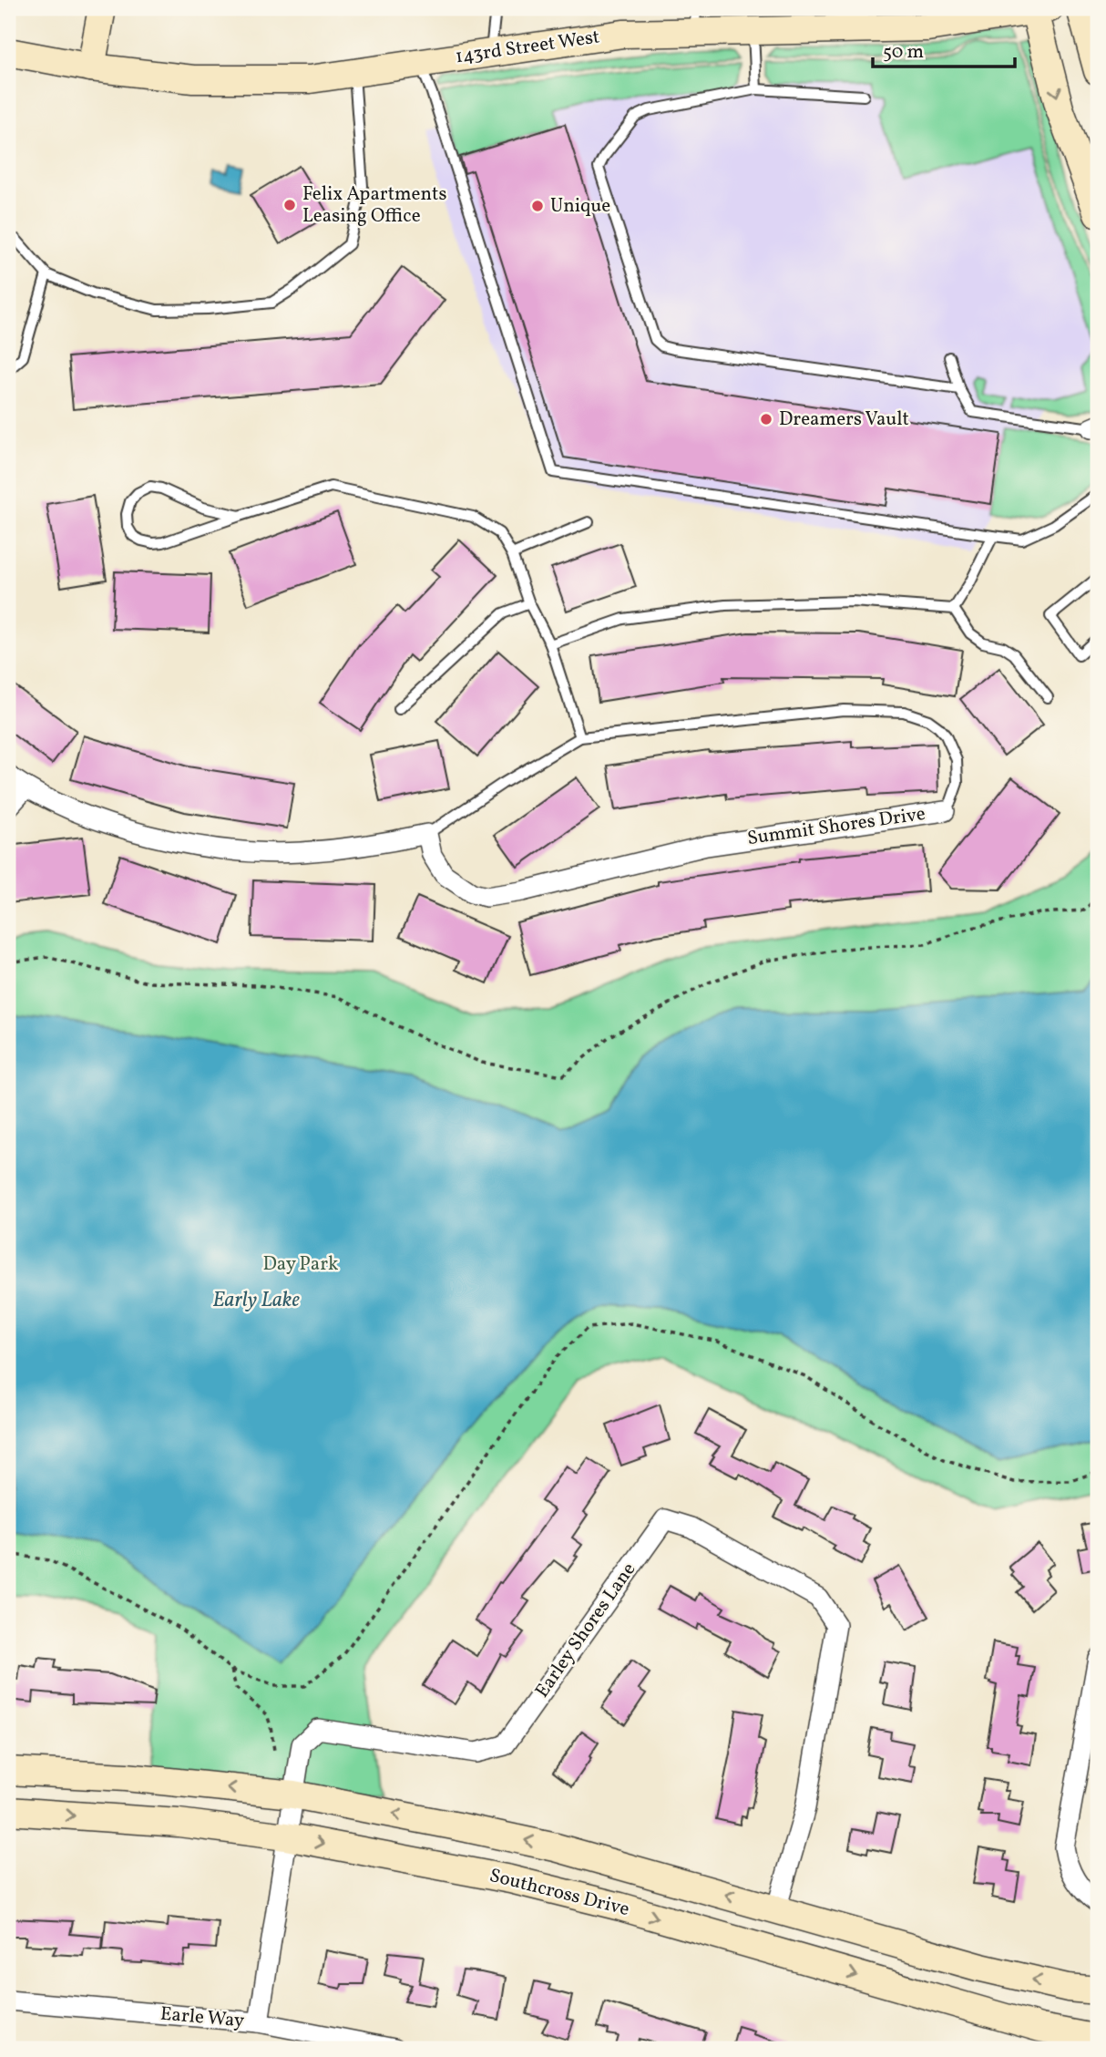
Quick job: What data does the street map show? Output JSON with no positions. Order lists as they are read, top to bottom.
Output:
{
  "streets": {
    "street": [
      "143rd Street West",
      "Summit Shores Drive",
      "Earley Shores Lane",
      "Southcross Drive",
      "Earle Way"
    ]
  },
  "crossings": [
    ["Earley Shores Lane", "Southcross Drive"],
    ["Earley Shores Lane", "Earle Way"]
  ],
  "water": ["Early Lake"],
  "parks": ["Day Park"],
  "places": ["Felix Apartments Leasing Office", "Unique", "Dreamers Vault"],
  "scale_bar": "50 m"
}
